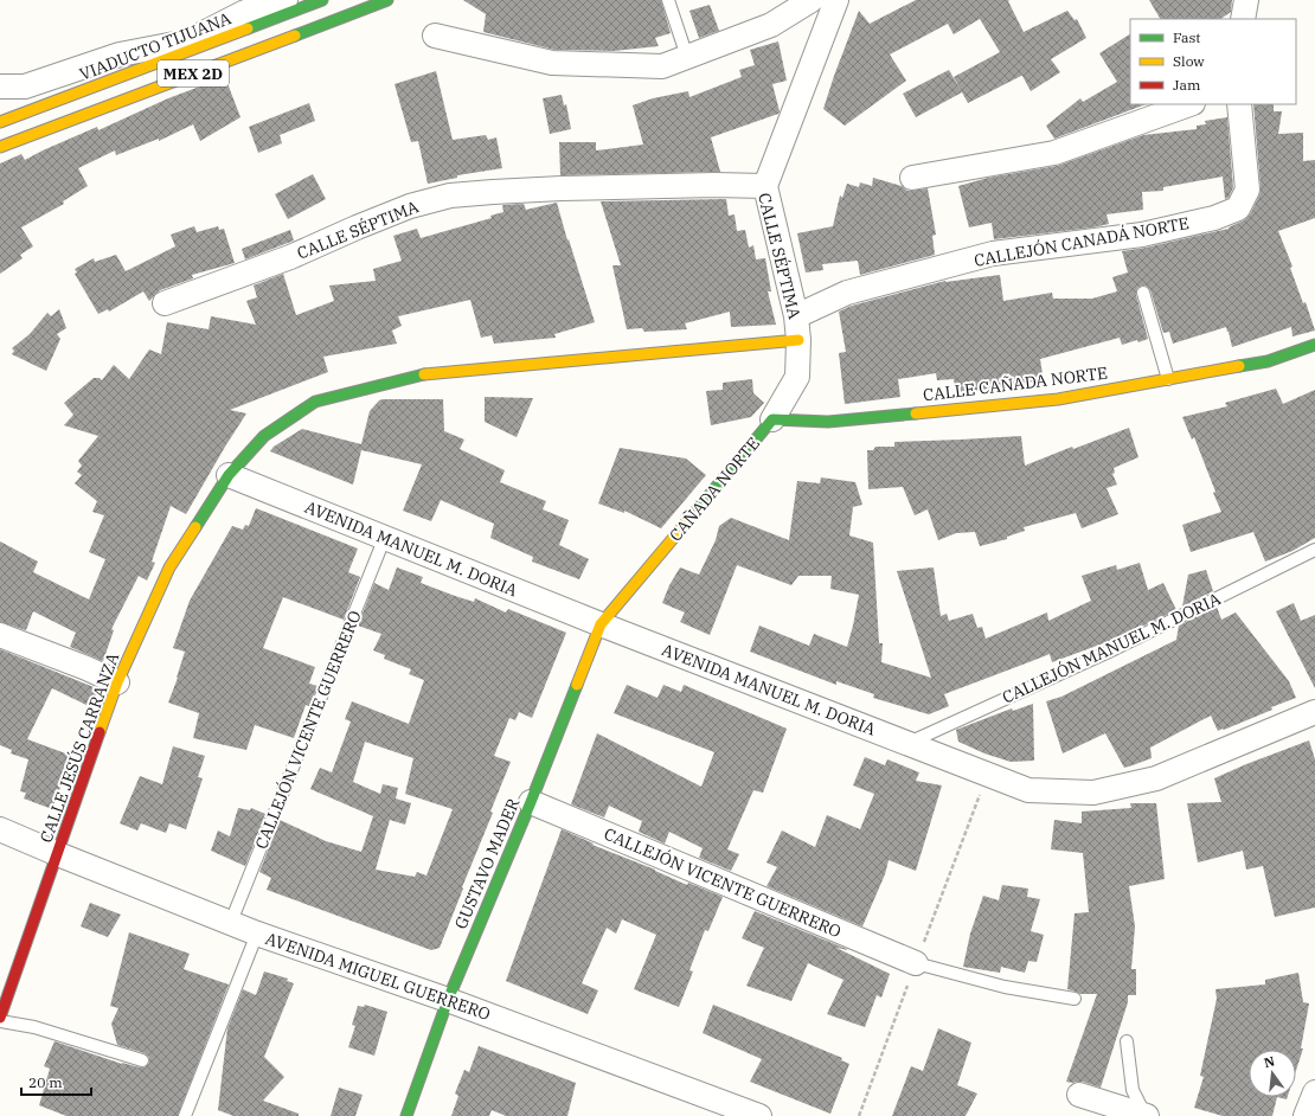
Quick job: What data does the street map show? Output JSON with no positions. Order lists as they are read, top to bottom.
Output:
{
  "streets": {
    "main road": [
      "VIADUCTO TIJUANA",
      "MEX 2D",
      "CALLE SÉPTIMA",
      "CALLE CAÑADA NORTE",
      "CAÑADA NORTE",
      "CALLE JESÚS CARRANZA",
      "GUSTAVO MADER"
    ],
    "street": [
      "CALLEJÓN CANADÁ NORTE",
      "AVENIDA MANUEL M. DORIA",
      "CALLEJÓN VICENTE GUERRERO",
      "AVENIDA MIGUEL GUERRERO"
    ],
    "lane": ["CALLEJÓN MANUEL M. DORIA"]
  },
  "crossings": [
    ["CALLE SÉPTIMA", "CALLEJÓN CANADÁ NORTE"],
    ["CALLE SÉPTIMA", "CAÑADA NORTE"],
    ["CALLE SÉPTIMA", "AVENIDA MANUEL M. DORIA"],
    ["CALLE SÉPTIMA", "CALLE JESÚS CARRANZA"],
    ["CALLEJÓN CANADÁ NORTE", "CAÑADA NORTE"],
    ["CALLE CAÑADA NORTE", "CAÑADA NORTE"],
    ["CAÑADA NORTE", "AVENIDA MANUEL M. DORIA"],
    ["CAÑADA NORTE", "GUSTAVO MADER"],
    ["AVENIDA MANUEL M. DORIA", "CALLEJÓN MANUEL M. DORIA"],
    ["AVENIDA MANUEL M. DORIA", "CALLEJÓN VICENTE GUERRERO"],
    ["AVENIDA MANUEL M. DORIA", "CALLE JESÚS CARRANZA"],
    ["AVENIDA MANUEL M. DORIA", "GUSTAVO MADER"],
    ["CALLEJÓN VICENTE GUERRERO", "GUSTAVO MADER"],
    ["CALLEJÓN VICENTE GUERRERO", "AVENIDA MIGUEL GUERRERO"],
    ["CALLE JESÚS CARRANZA", "AVENIDA MIGUEL GUERRERO"],
    ["GUSTAVO MADER", "AVENIDA MIGUEL GUERRERO"]
  ],
  "legend": ["Fast", "Slow", "Jam"],
  "scale_bar": "20 m",
  "north": "top"
}
